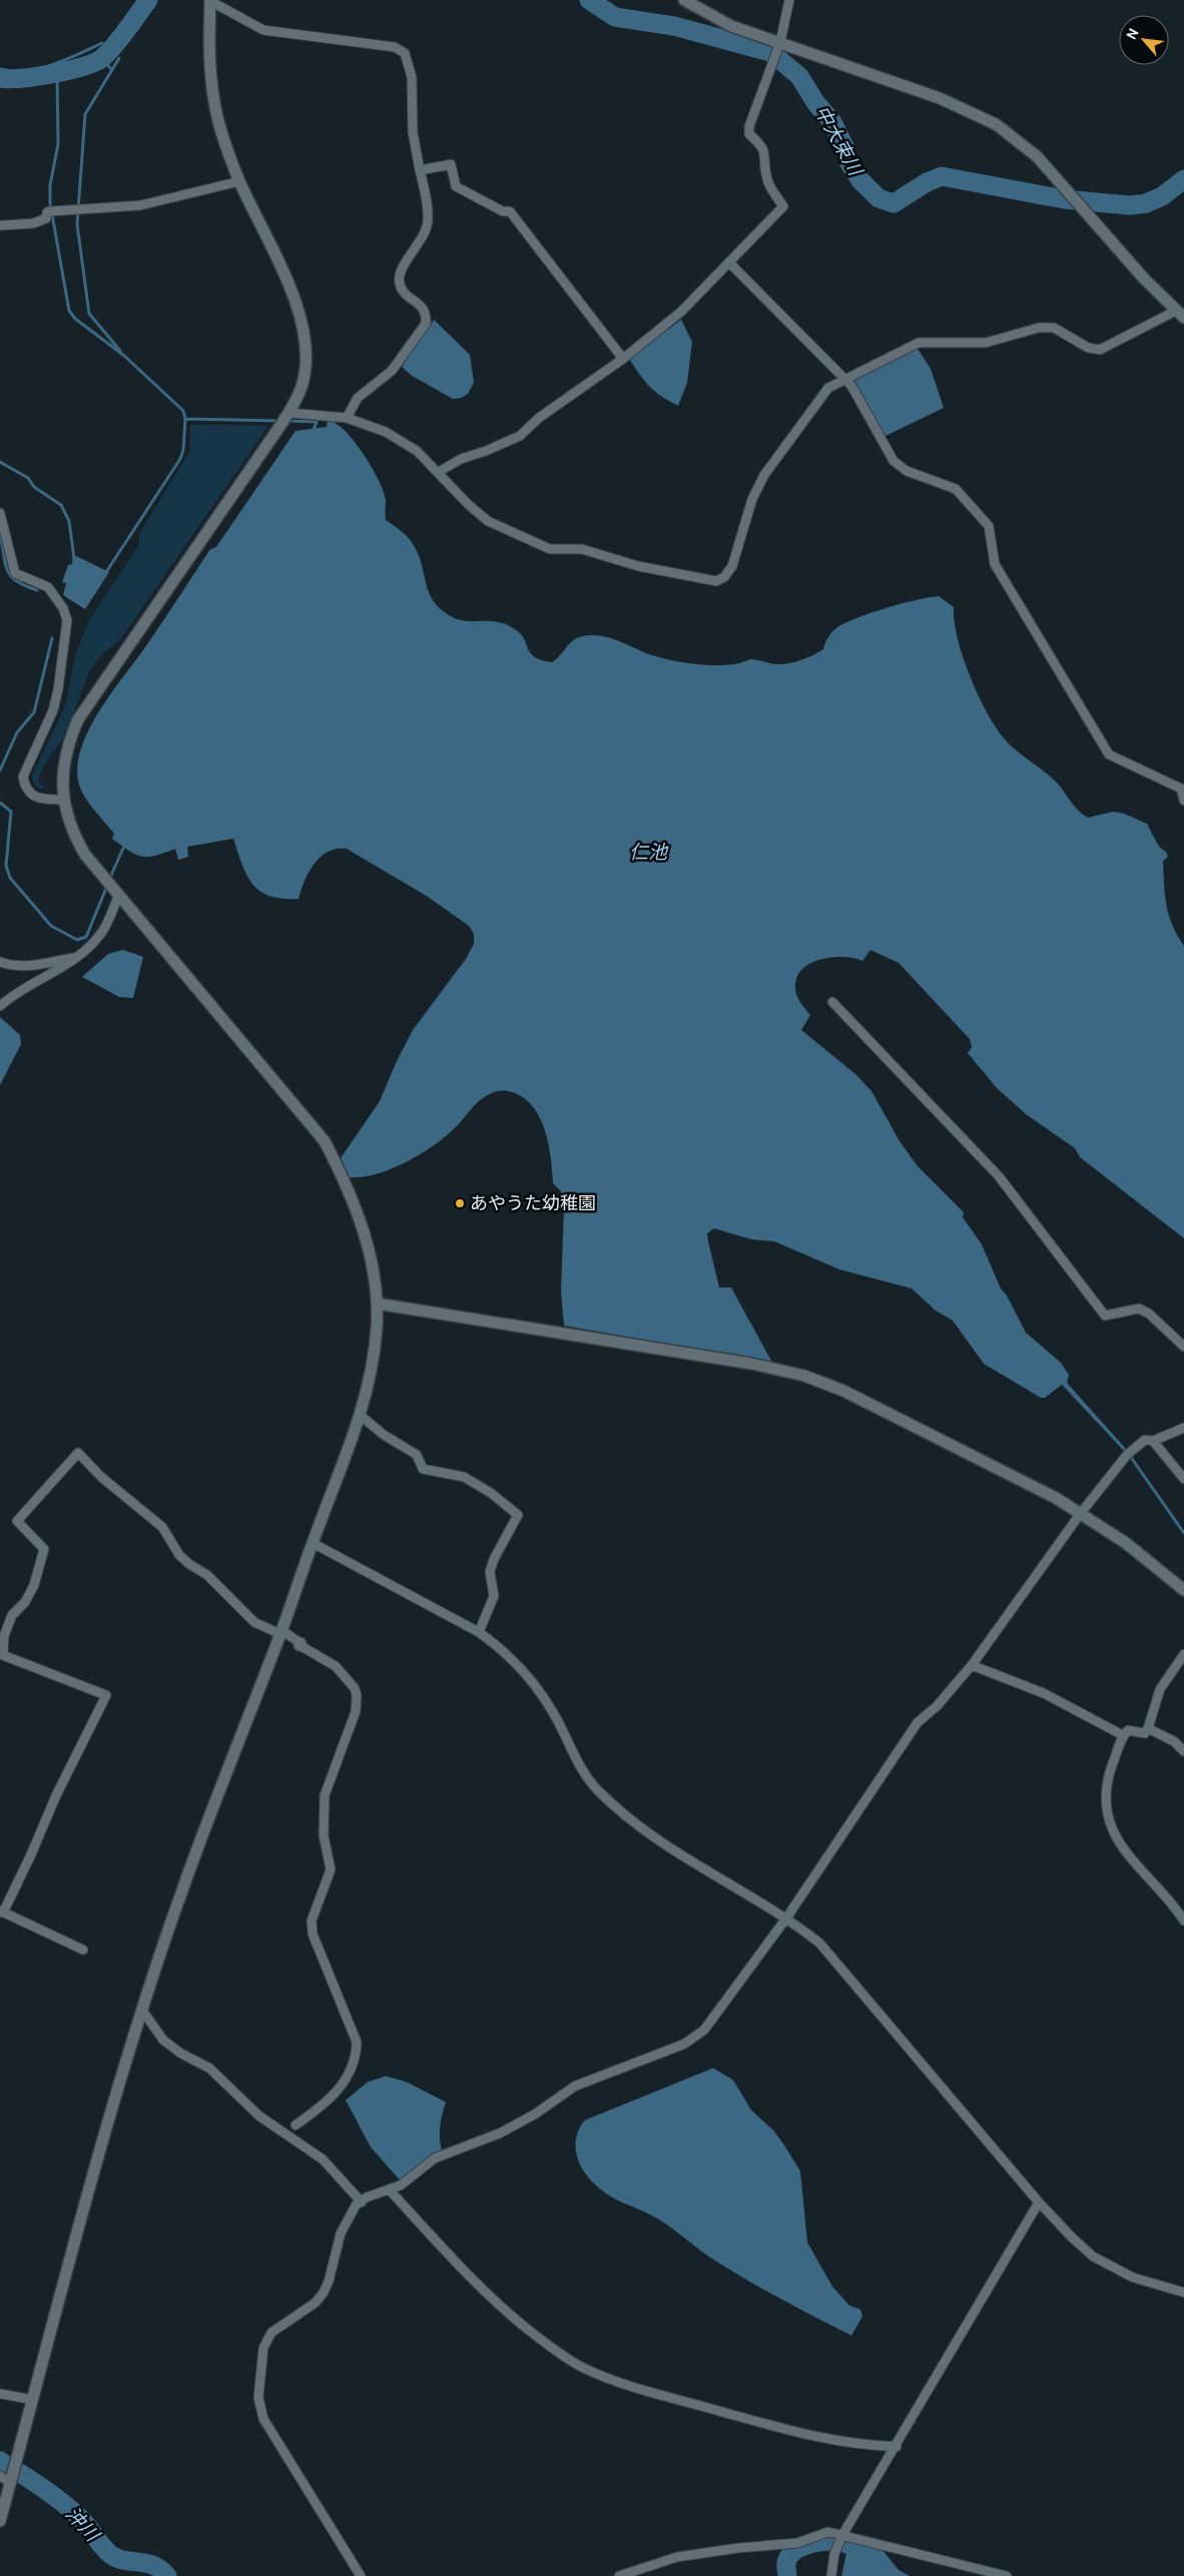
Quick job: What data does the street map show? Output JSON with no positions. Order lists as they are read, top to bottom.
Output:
{
  "water": ["中大束川", "仁池", "沖川"],
  "places": ["あやうた幼稚園"],
  "north": "top left"
}
